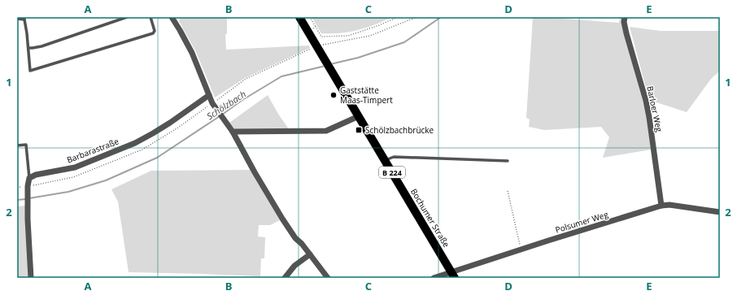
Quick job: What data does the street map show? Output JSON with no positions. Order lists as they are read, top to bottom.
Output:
{
  "streets": {
    "main road": ["B 224", "Bochumer Straße"],
    "street": ["Barloer Weg", "Barbarastraße", "Polsumer Weg"]
  },
  "crossings": [
    ["Barloer Weg", "Polsumer Weg"],
    ["Bochumer Straße", "Polsumer Weg"]
  ],
  "water": ["Schölzbach"],
  "places": {
    "other": ["Gaststätte Maas-Timpert"],
    "transit": ["Schölzbachbrücke"]
  },
  "grid": {
    "columns": [
      "A",
      "B",
      "C",
      "D",
      "E"
    ],
    "rows": ["1", "2"]
  }
}
